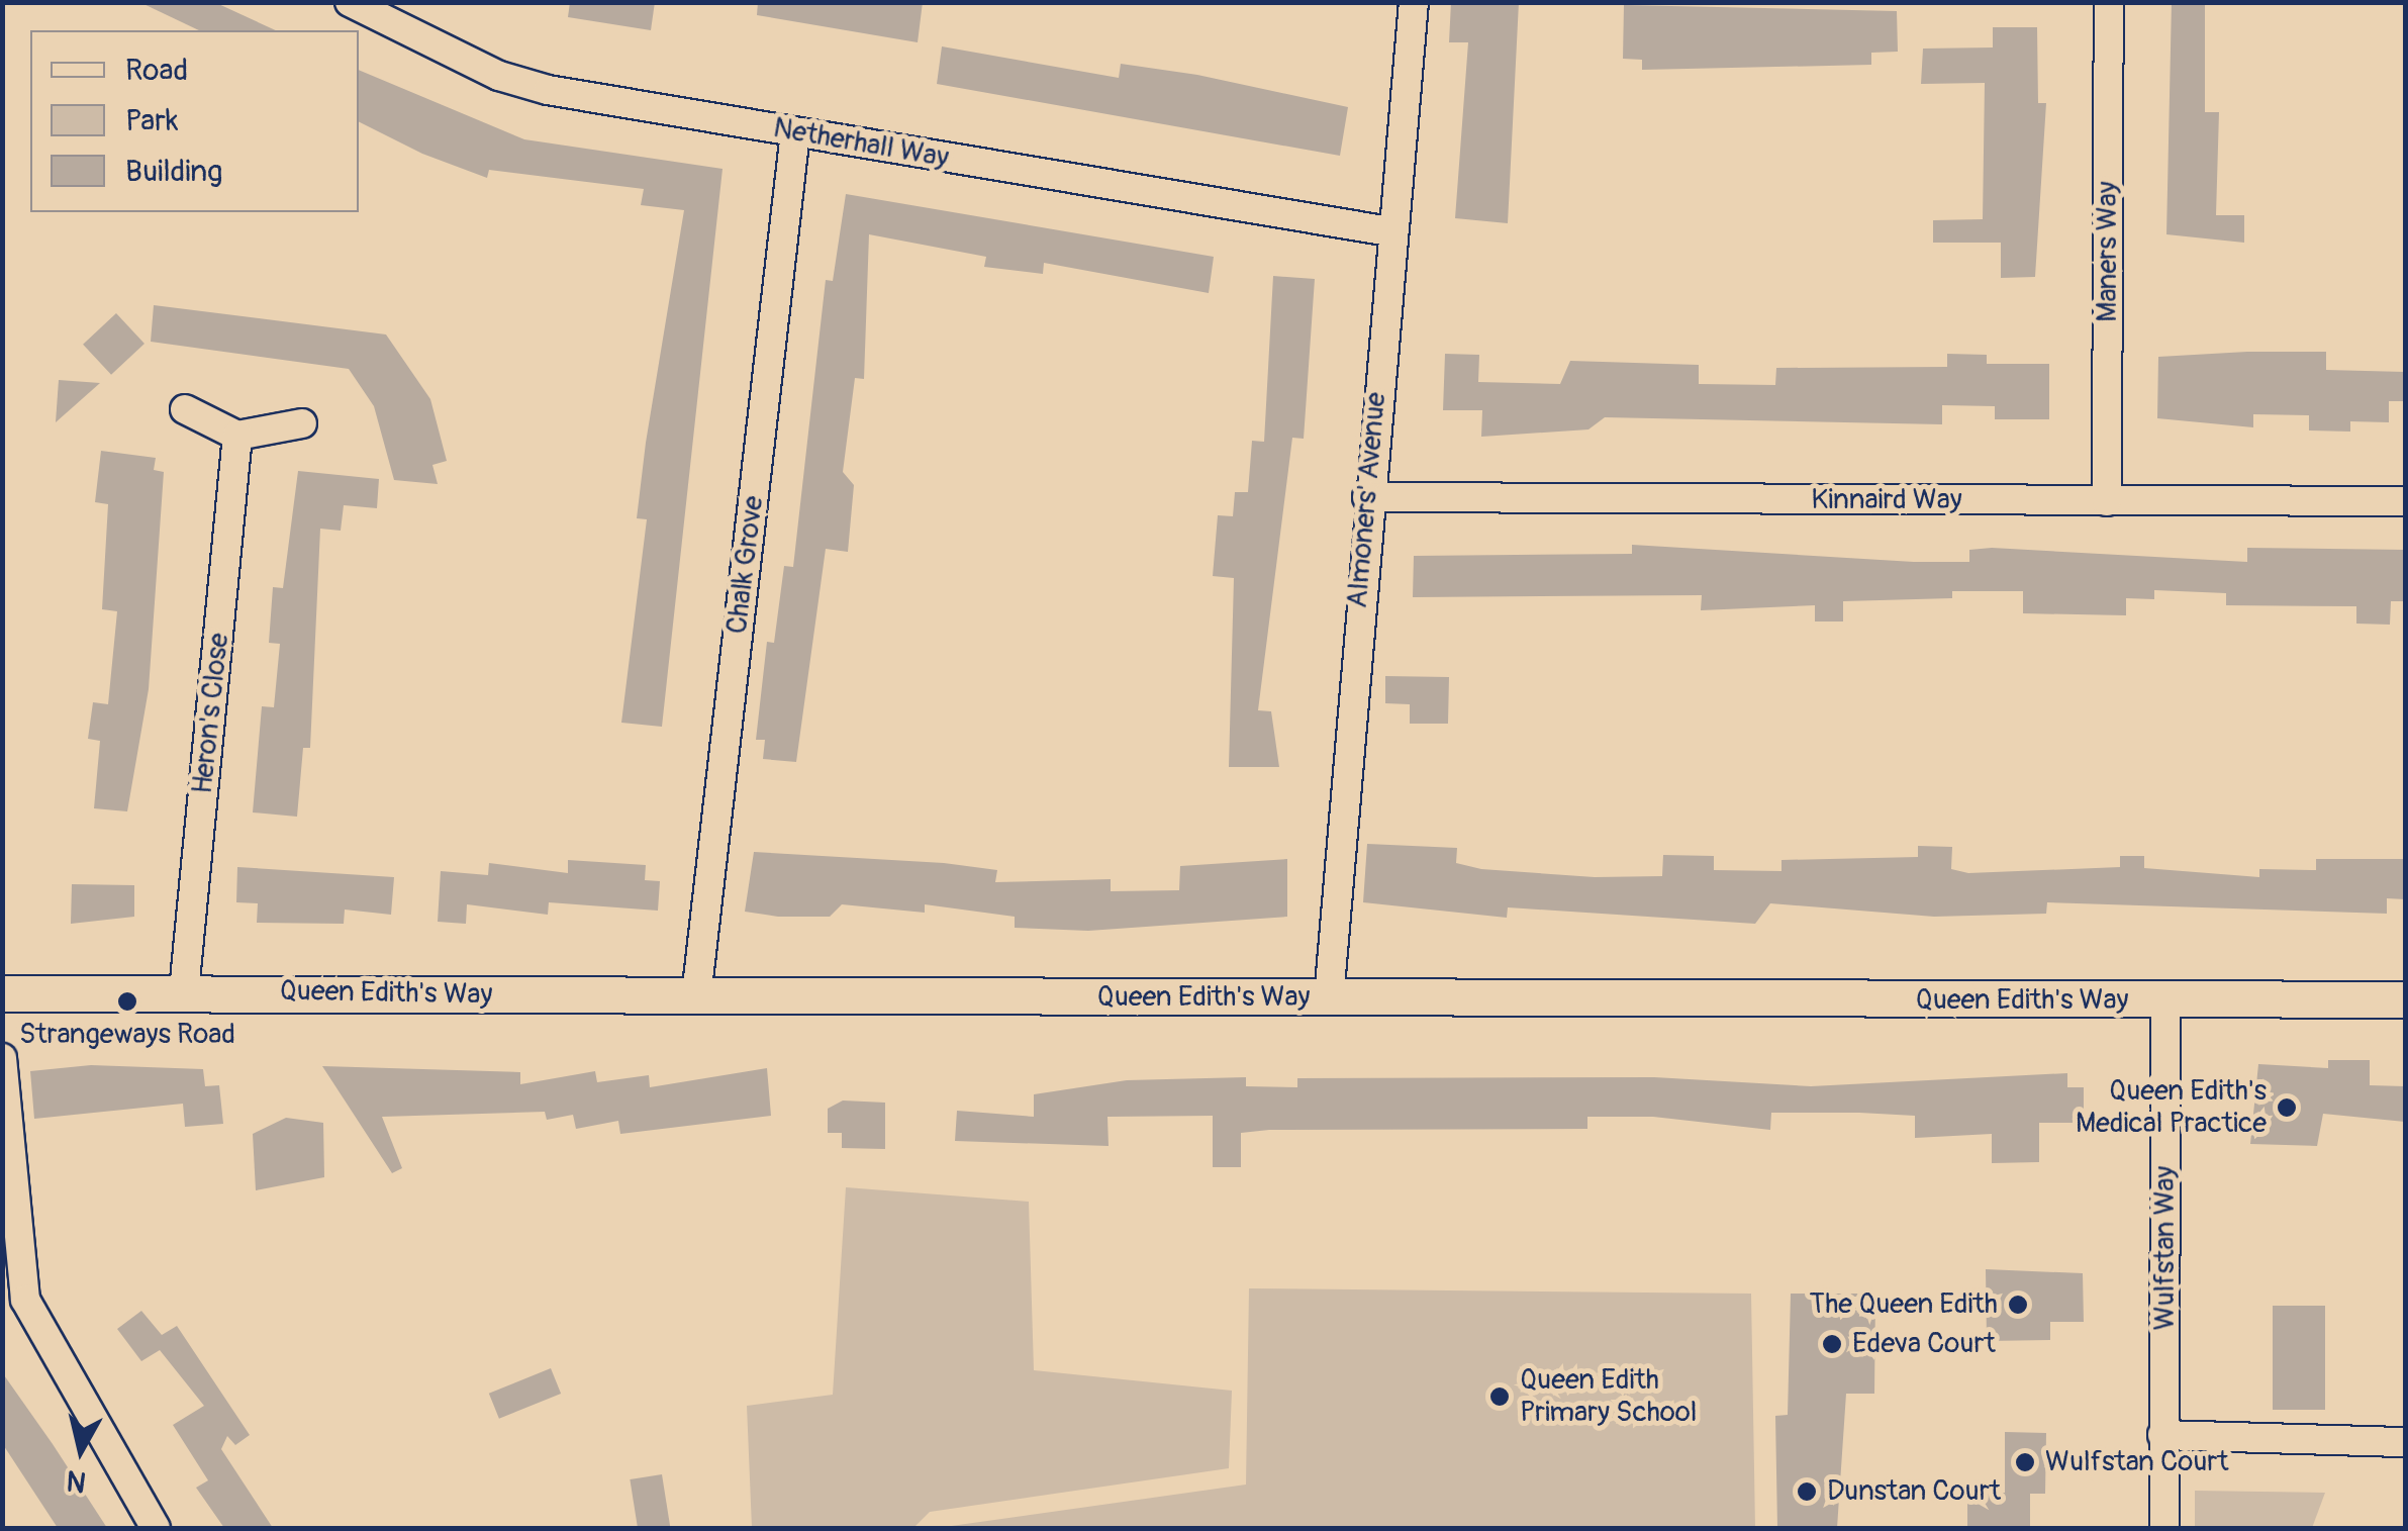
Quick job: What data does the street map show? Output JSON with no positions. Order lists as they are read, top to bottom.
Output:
{
  "streets": {
    "street": [
      "Netherhall Way",
      "Maners Way",
      "Almoners' Avenue",
      "Kinnaird Way",
      "Chalk Grove",
      "Heron's Close",
      "Queen Edith's Way",
      "Wulfstan Way"
    ]
  },
  "crossings": [
    ["Netherhall Way", "Almoners' Avenue"],
    ["Netherhall Way", "Chalk Grove"],
    ["Maners Way", "Kinnaird Way"],
    ["Almoners' Avenue", "Kinnaird Way"],
    ["Almoners' Avenue", "Queen Edith's Way"],
    ["Chalk Grove", "Queen Edith's Way"],
    ["Heron's Close", "Queen Edith's Way"],
    ["Queen Edith's Way", "Wulfstan Way"]
  ],
  "places": [
    "Strangeways Road",
    "Queen Edith's Medical Practice",
    "The Queen Edith",
    "Edeva Court",
    "Queen Edith Primary School",
    "Wulfstan Court",
    "Dunstan Court"
  ],
  "legend": ["Road", "Park", "Building"],
  "north": "bottom"
}
